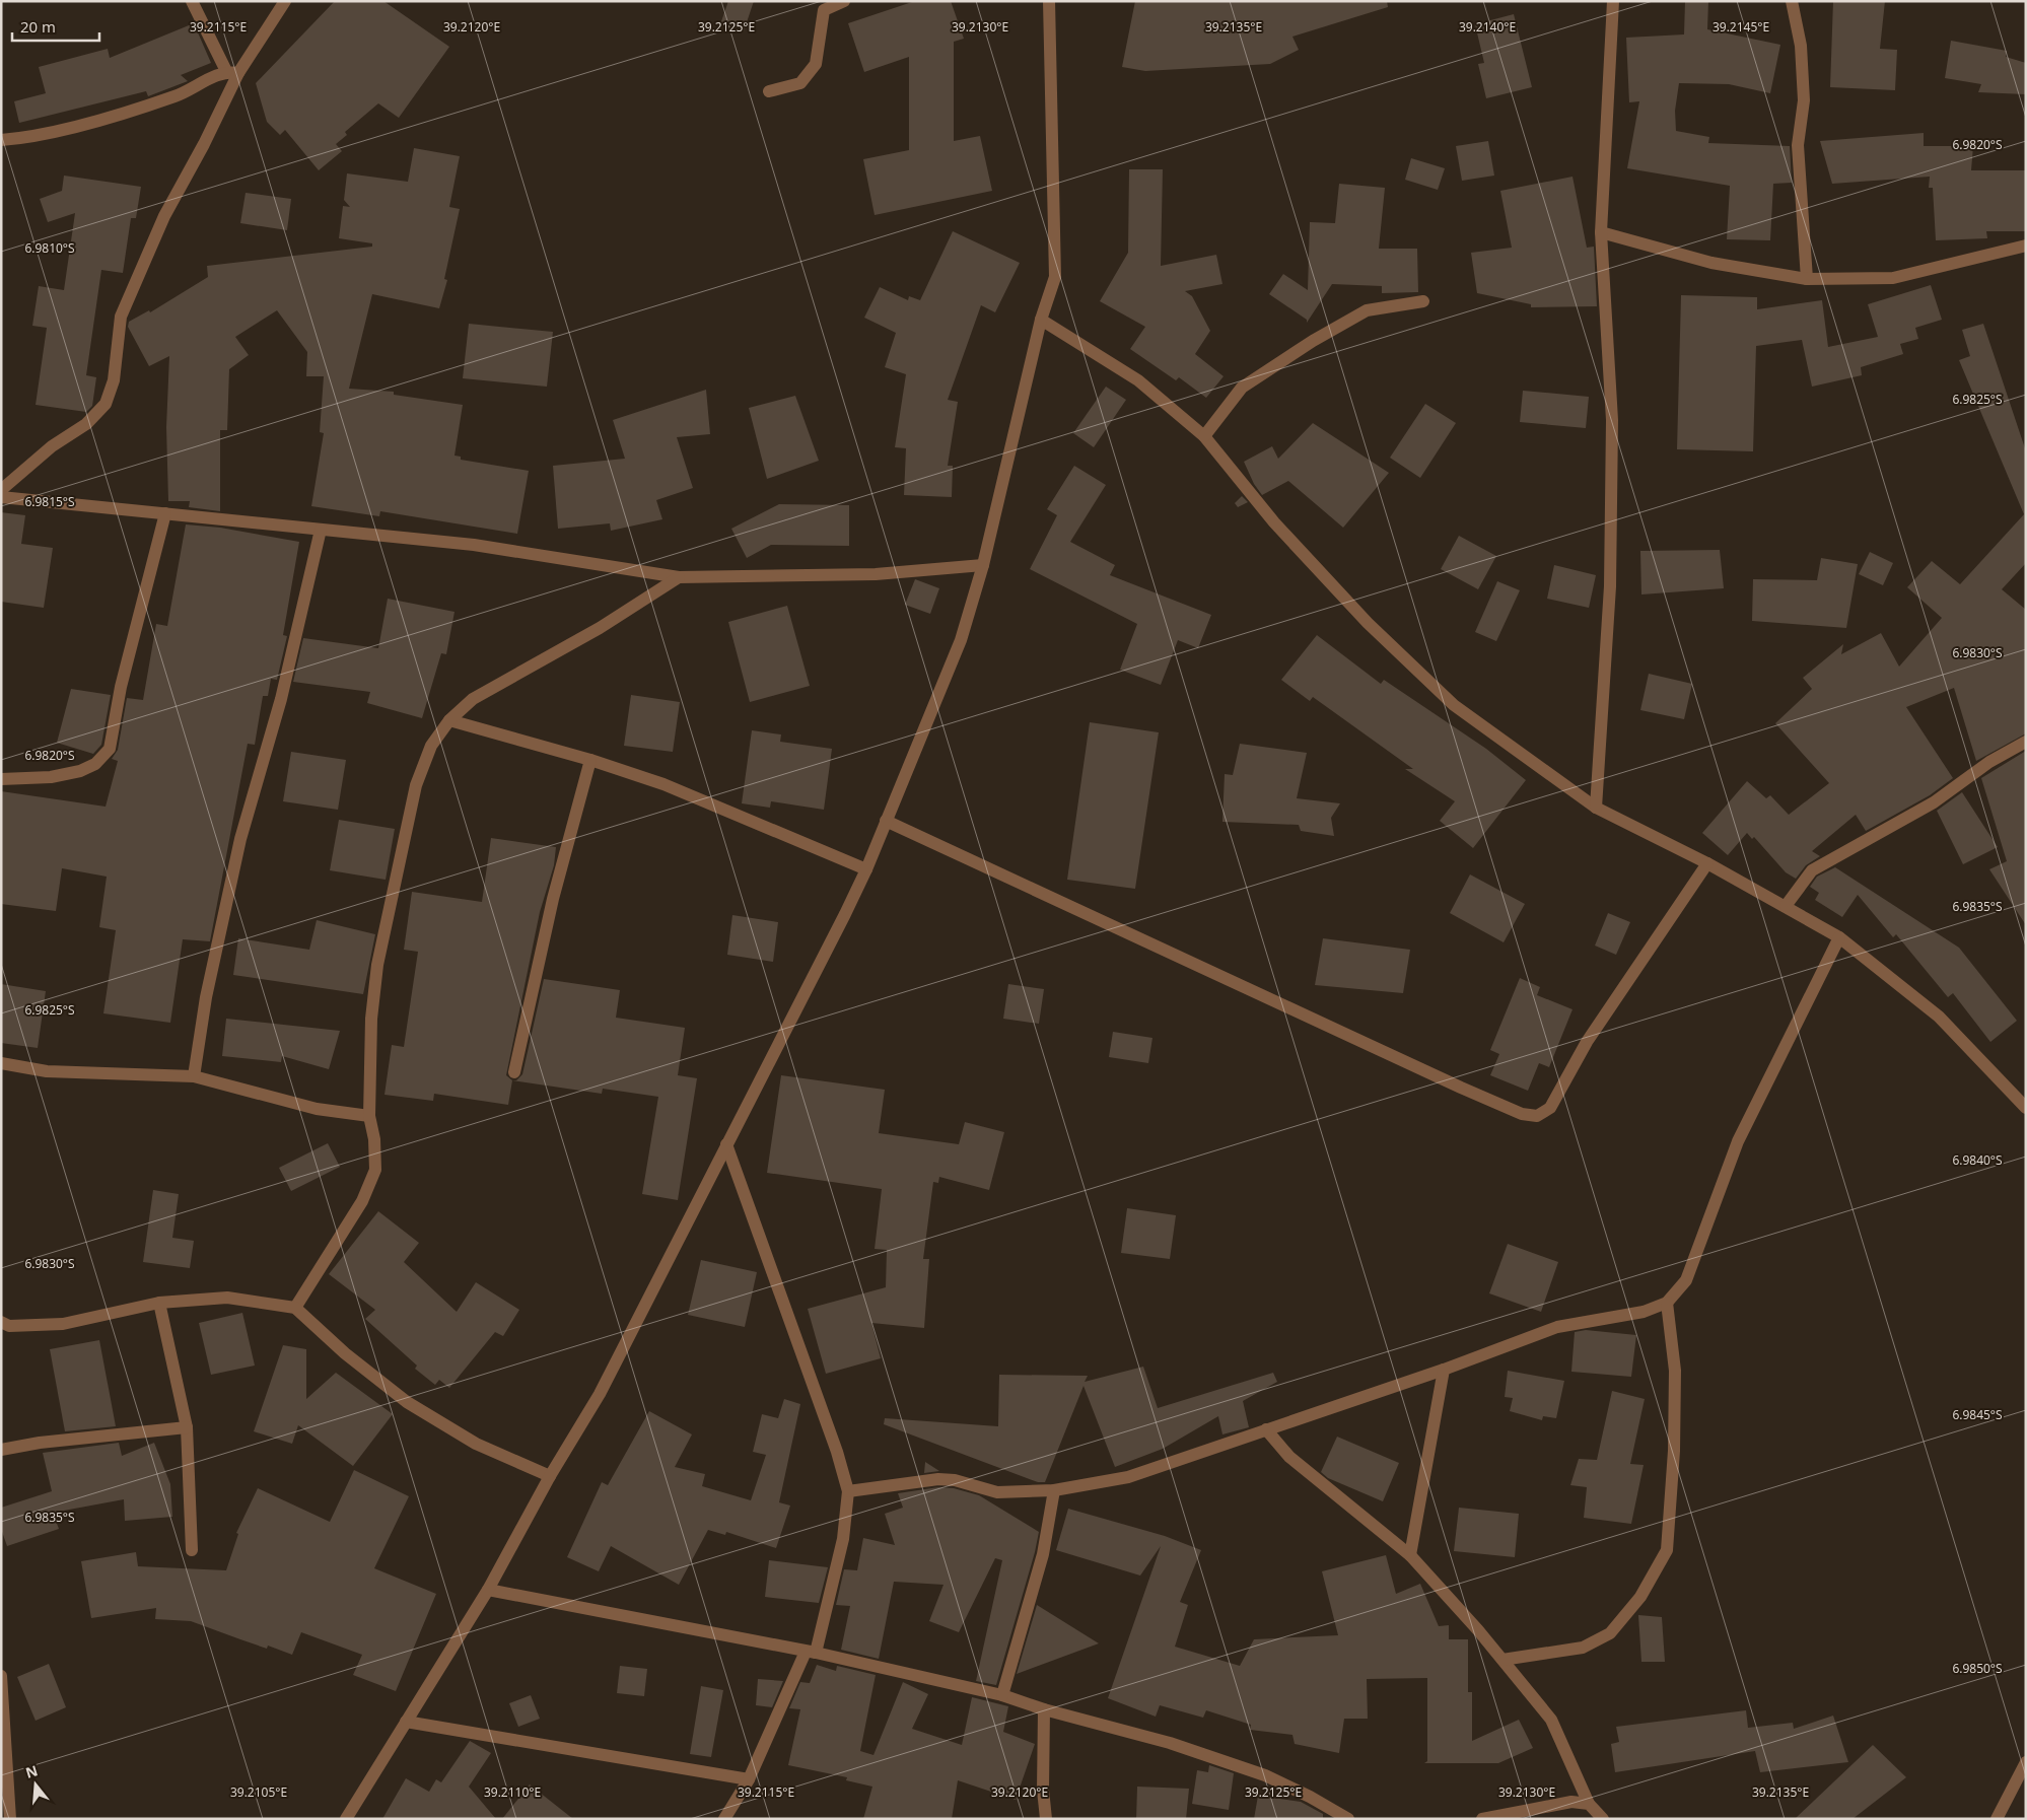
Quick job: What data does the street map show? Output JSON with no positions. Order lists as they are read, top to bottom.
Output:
{
  "scale_bar": "20 m",
  "north": "top",
  "coordinates": [
    "39.2140°E",
    "39.2115°E",
    "39.2120°E",
    "39.2125°E",
    "39.2130°E",
    "39.2135°E",
    "39.2145°E",
    "6.9820°S",
    "6.9810°S",
    "6.9825°S",
    "6.9815°S",
    "6.9830°S",
    "6.9835°S",
    "6.9840°S",
    "6.9845°S",
    "6.9850°S",
    "39.2105°E",
    "39.2110°E"
  ]
}
